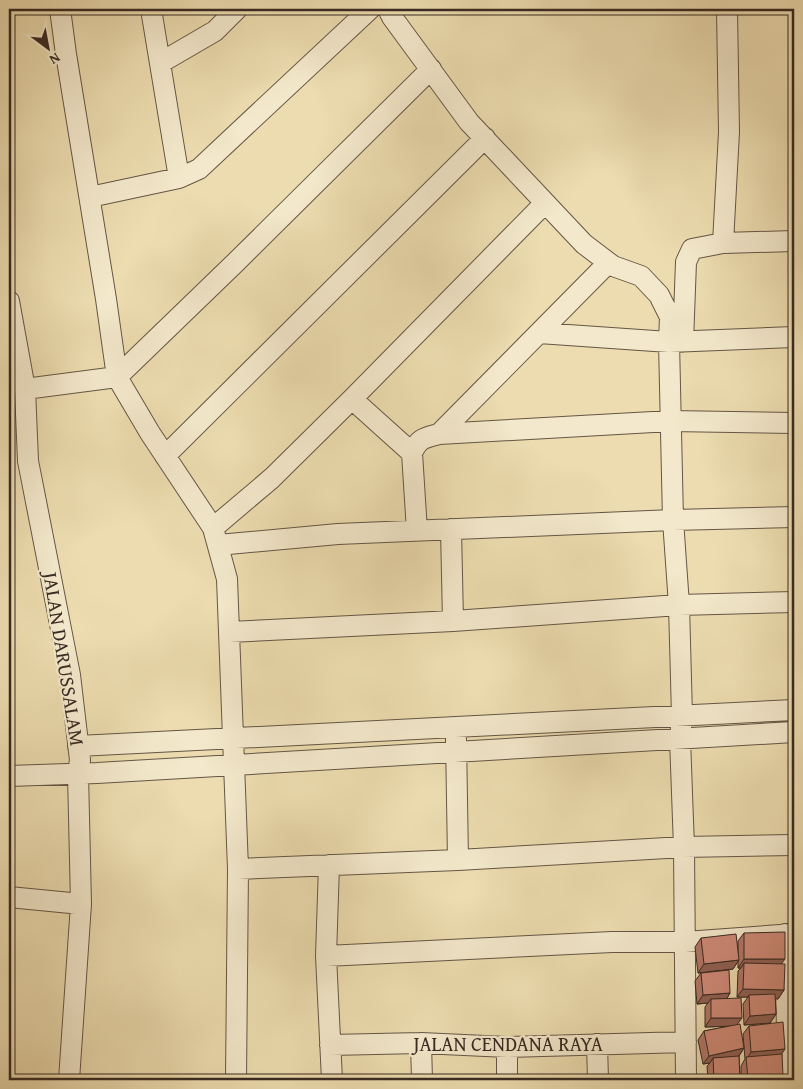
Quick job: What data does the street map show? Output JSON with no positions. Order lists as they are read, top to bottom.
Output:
{
  "streets": {
    "street": ["JALAN DARUSSALAM", "JALAN CENDANA RAYA"]
  },
  "north": "bottom right"
}
